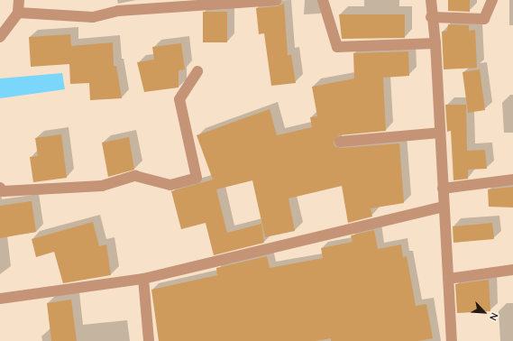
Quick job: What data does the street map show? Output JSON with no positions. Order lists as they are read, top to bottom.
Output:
{
  "north": "bottom right"
}
